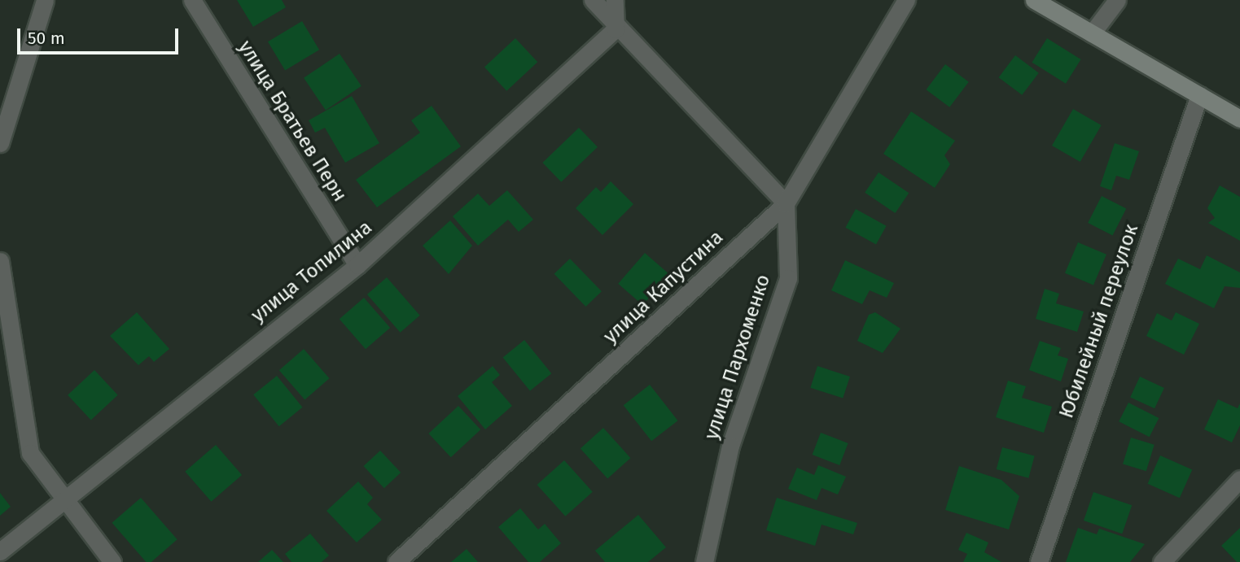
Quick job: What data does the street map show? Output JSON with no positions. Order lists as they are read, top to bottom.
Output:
{
  "streets": {
    "street": [
      "улица Братьев Перн",
      "улица Топилина",
      "улица Капустина",
      "Юбилейный переулок",
      "улица Пархоменко"
    ]
  },
  "crossings": [
    ["улица Братьев Перн", "улица Топилина"],
    ["улица Капустина", "улица Пархоменко"]
  ],
  "scale_bar": "50 m"
}
